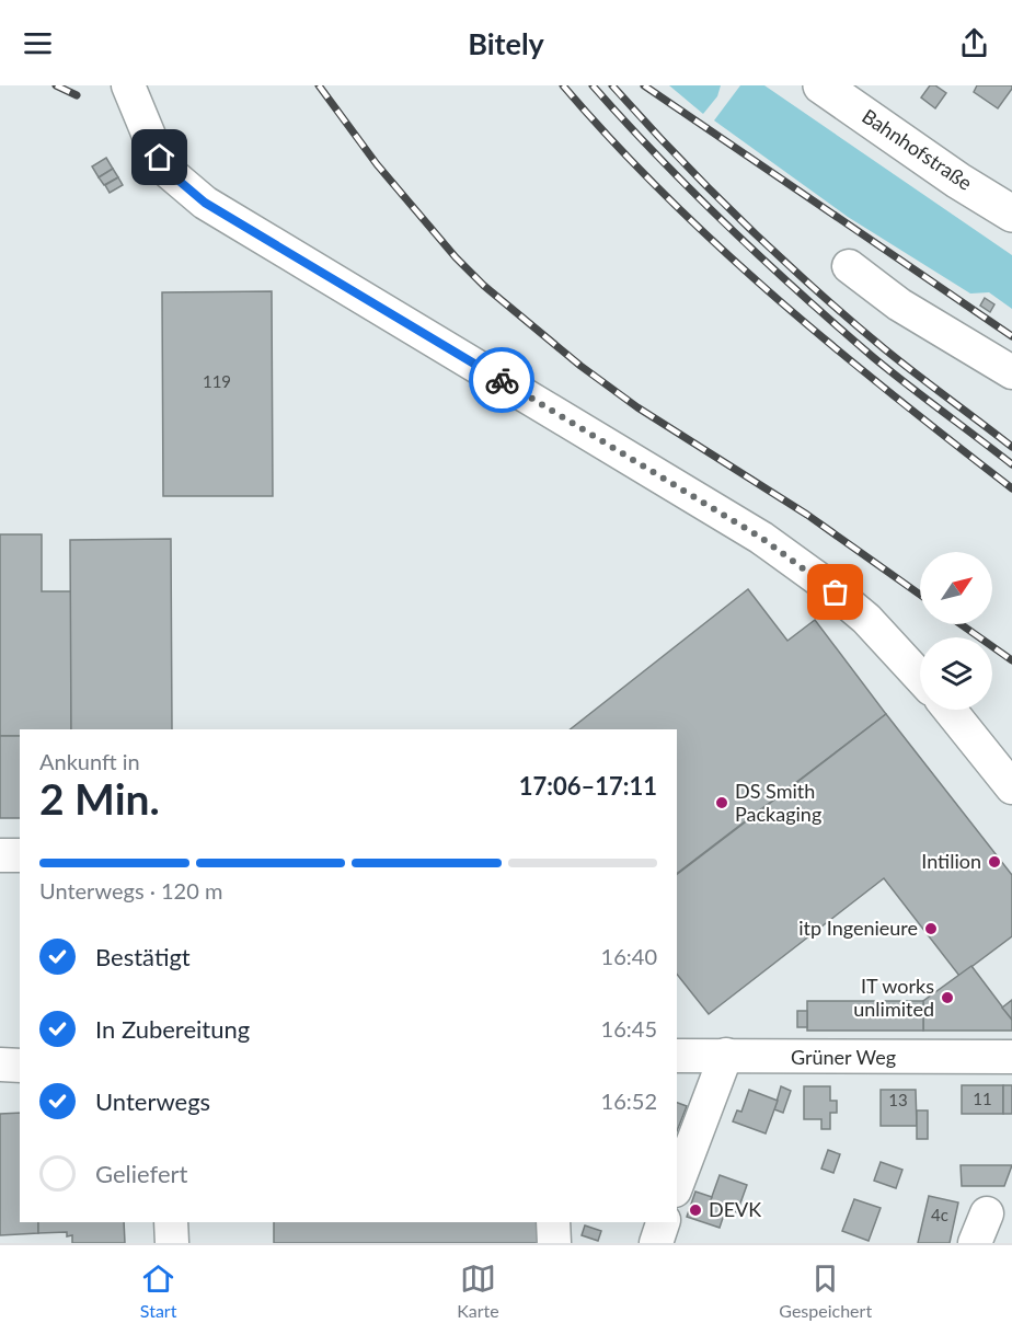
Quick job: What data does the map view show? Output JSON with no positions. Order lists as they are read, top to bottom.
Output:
{
  "streets": {
    "main road": ["Bahnhofstraße"],
    "street": ["Grüner Weg"]
  },
  "places": [
    "DS Smith Packaging",
    "Intilion",
    "itp Ingenieure",
    "IT works unlimited",
    "DEVK"
  ],
  "house_numbers": [
    "119",
    "11",
    "13",
    "4c"
  ],
  "north": "top right",
  "page": {
    "header": "Bitely",
    "heading": ["2 Min.", "Ankunft in", "17:06–17:11"],
    "bar": "Unterwegs · 120 m",
    "list": [
      ["Bestätigt", "16:40"],
      ["In Zubereitung", "16:45"],
      ["Unterwegs", "16:52"],
      "Geliefert"
    ],
    "tabs": ["Start", "Karte", "Gespeichert"]
  }
}
